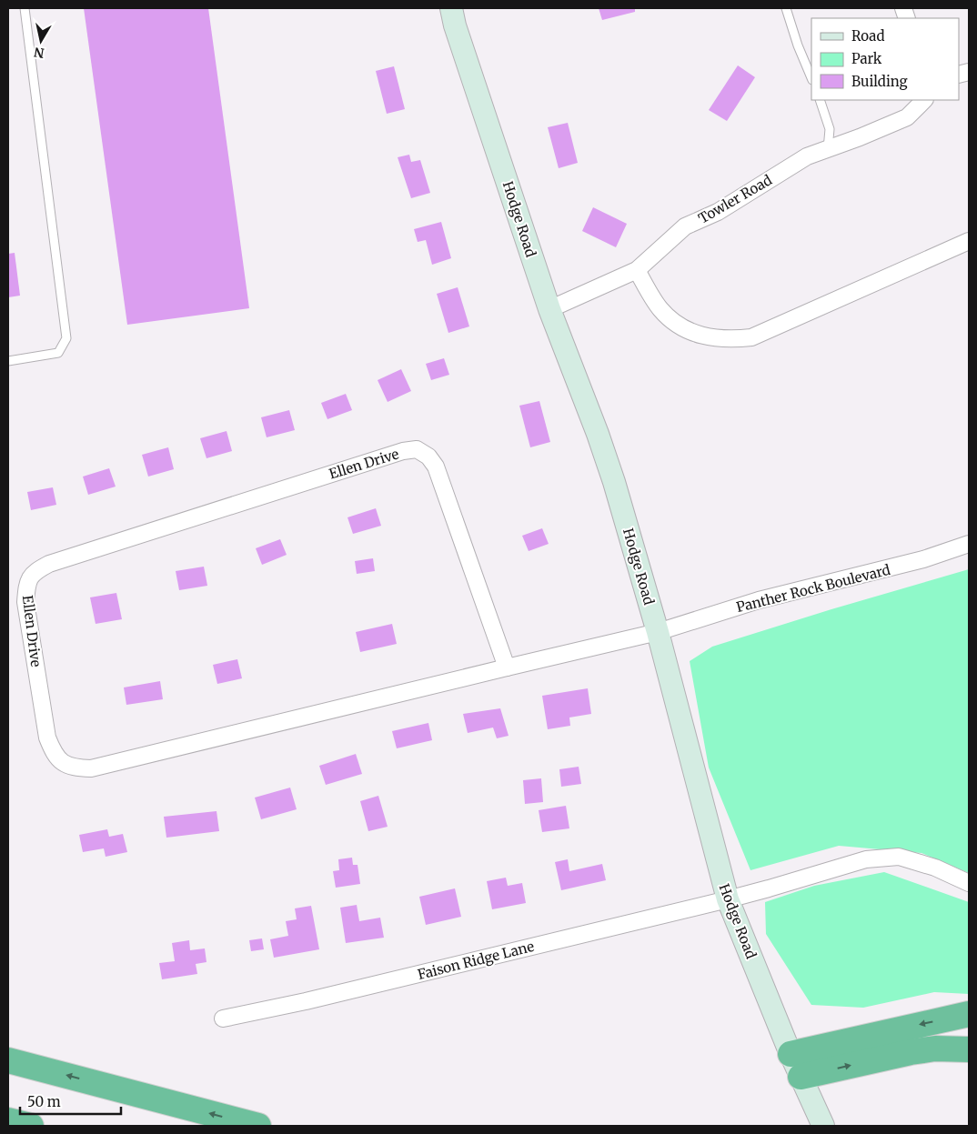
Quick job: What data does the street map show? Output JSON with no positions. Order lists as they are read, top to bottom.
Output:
{
  "streets": {
    "main road": ["Hodge Road"],
    "street": [
      "Towler Road",
      "Ellen Drive",
      "Panther Rock Boulevard",
      "Faison Ridge Lane"
    ]
  },
  "crossings": [
    ["Towler Road", "Hodge Road"],
    ["Hodge Road", "Ellen Drive"],
    ["Hodge Road", "Panther Rock Boulevard"],
    ["Hodge Road", "Faison Ridge Lane"],
    ["Ellen Drive", "Panther Rock Boulevard"]
  ],
  "legend": ["Road", "Park", "Building"],
  "scale_bar": "50 m",
  "north": "bottom"
}
